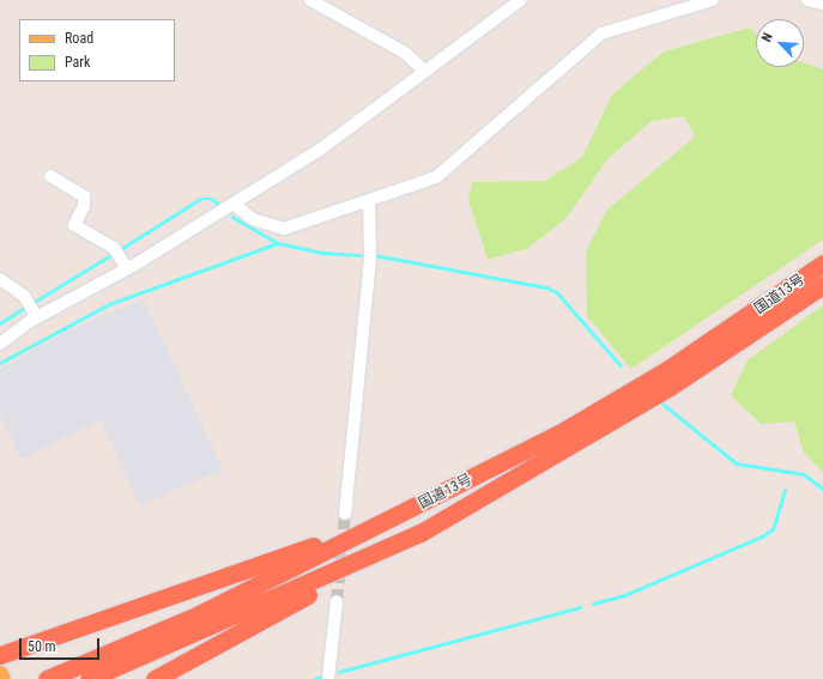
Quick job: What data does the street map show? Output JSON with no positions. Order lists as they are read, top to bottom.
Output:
{
  "streets": {
    "highway": ["国道13号"]
  },
  "legend": ["Road", "Park"],
  "scale_bar": "50 m",
  "north": "top left"
}
